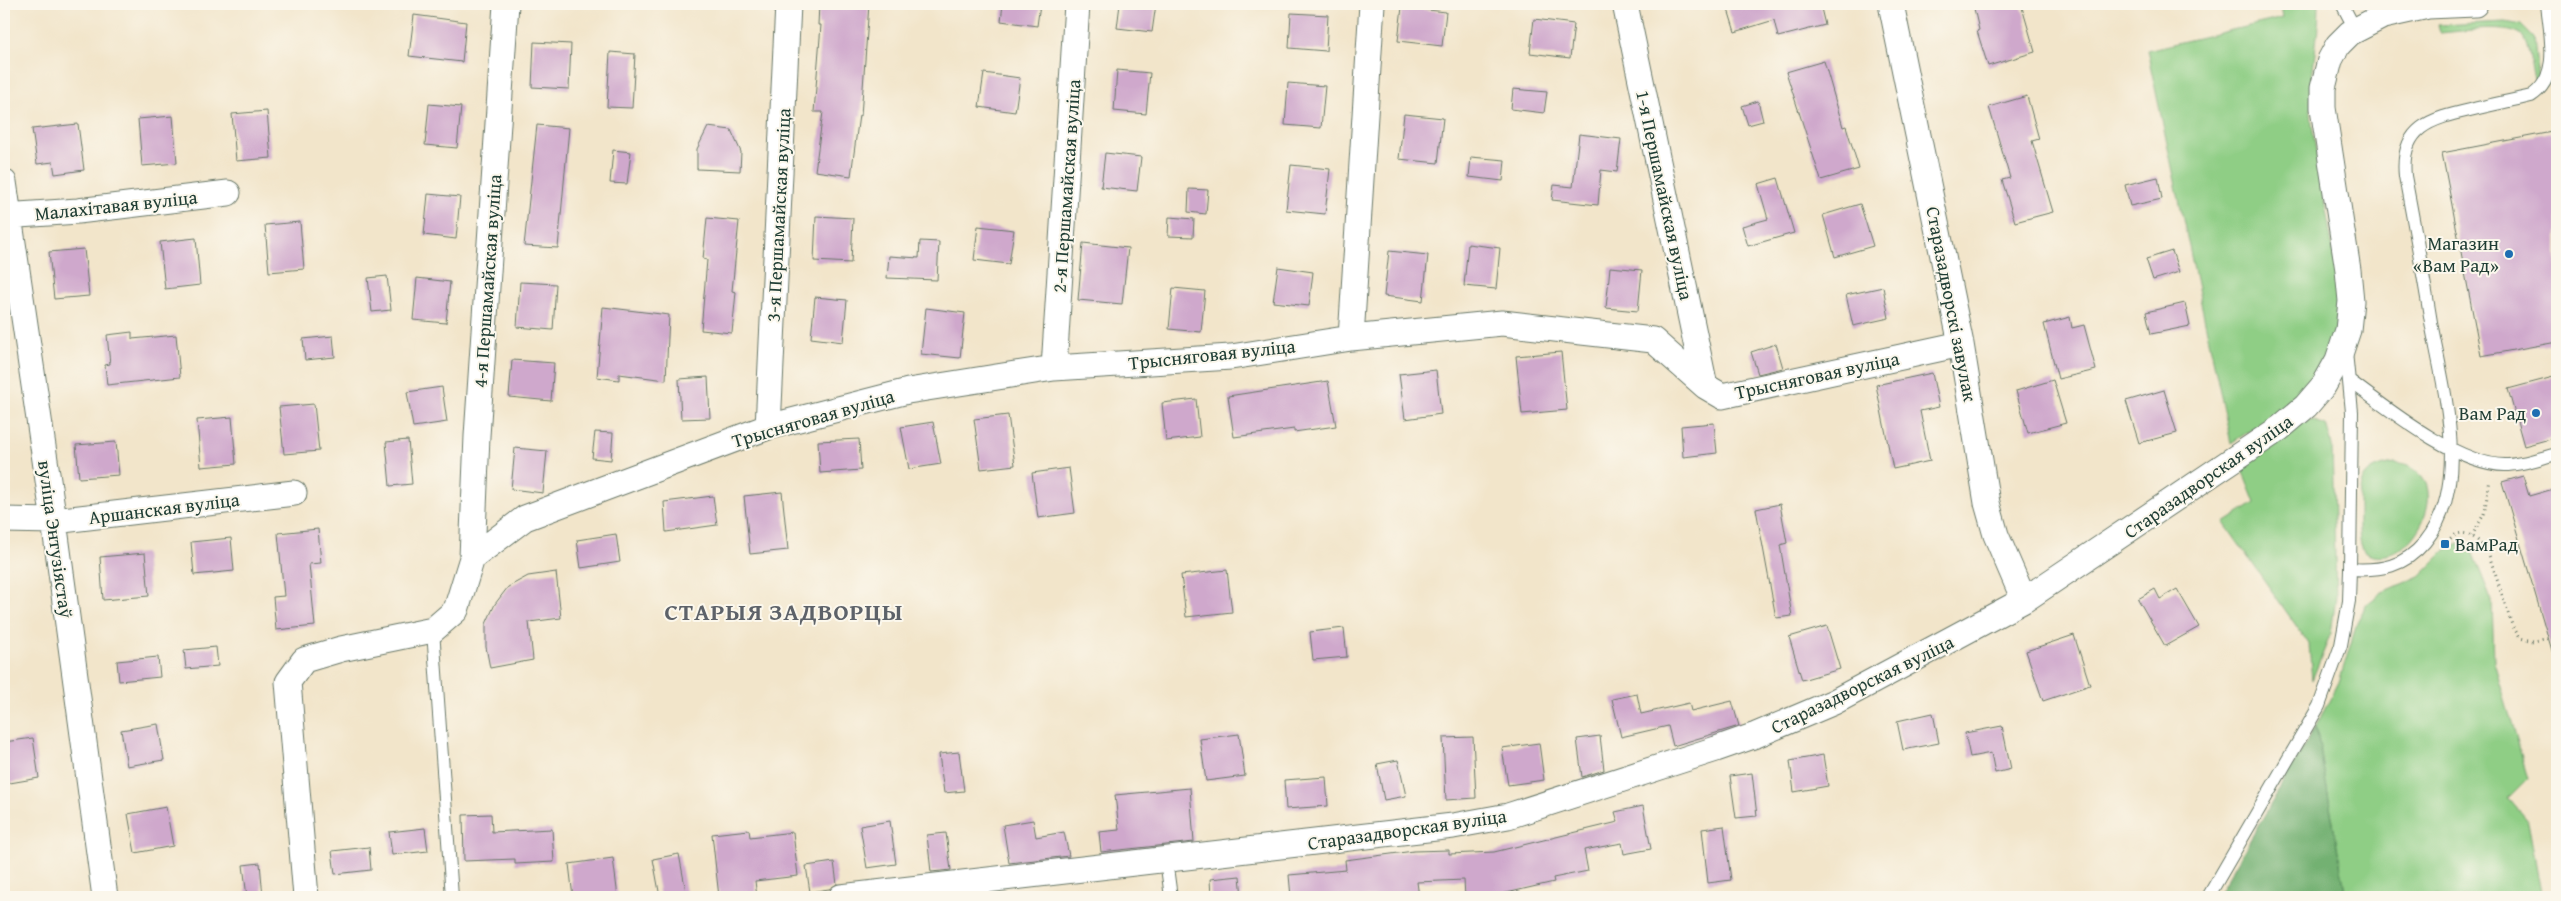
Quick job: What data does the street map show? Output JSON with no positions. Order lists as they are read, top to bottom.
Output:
{
  "streets": {
    "street": [
      "2-я Першамайская вуліца",
      "1-я Першамайская вуліца",
      "Малахітавая вуліца",
      "3-я Першамайская вуліца",
      "4-я Першамайская вуліца",
      "Старазадворскі завулак",
      "Трысняговая вуліца",
      "Старазадворская вуліца",
      "Аршанская вуліца",
      "вуліца Энтузіястаў"
    ]
  },
  "crossings": [
    ["2-я Першамайская вуліца", "Трысняговая вуліца"],
    ["1-я Першамайская вуліца", "Трысняговая вуліца"],
    ["Малахітавая вуліца", "вуліца Энтузіястаў"],
    ["3-я Першамайская вуліца", "Трысняговая вуліца"],
    ["4-я Першамайская вуліца", "Трысняговая вуліца"],
    ["Старазадворскі завулак", "Трысняговая вуліца"],
    ["Старазадворскі завулак", "Старазадворская вуліца"],
    ["Аршанская вуліца", "вуліца Энтузіястаў"]
  ],
  "districts": ["СТАРЫЯ ЗАДВОРЦЫ"],
  "places": {
    "other": ["Магазин «Вам Рад»", "Вам Рад"],
    "transit": ["ВамРад"]
  }
}
